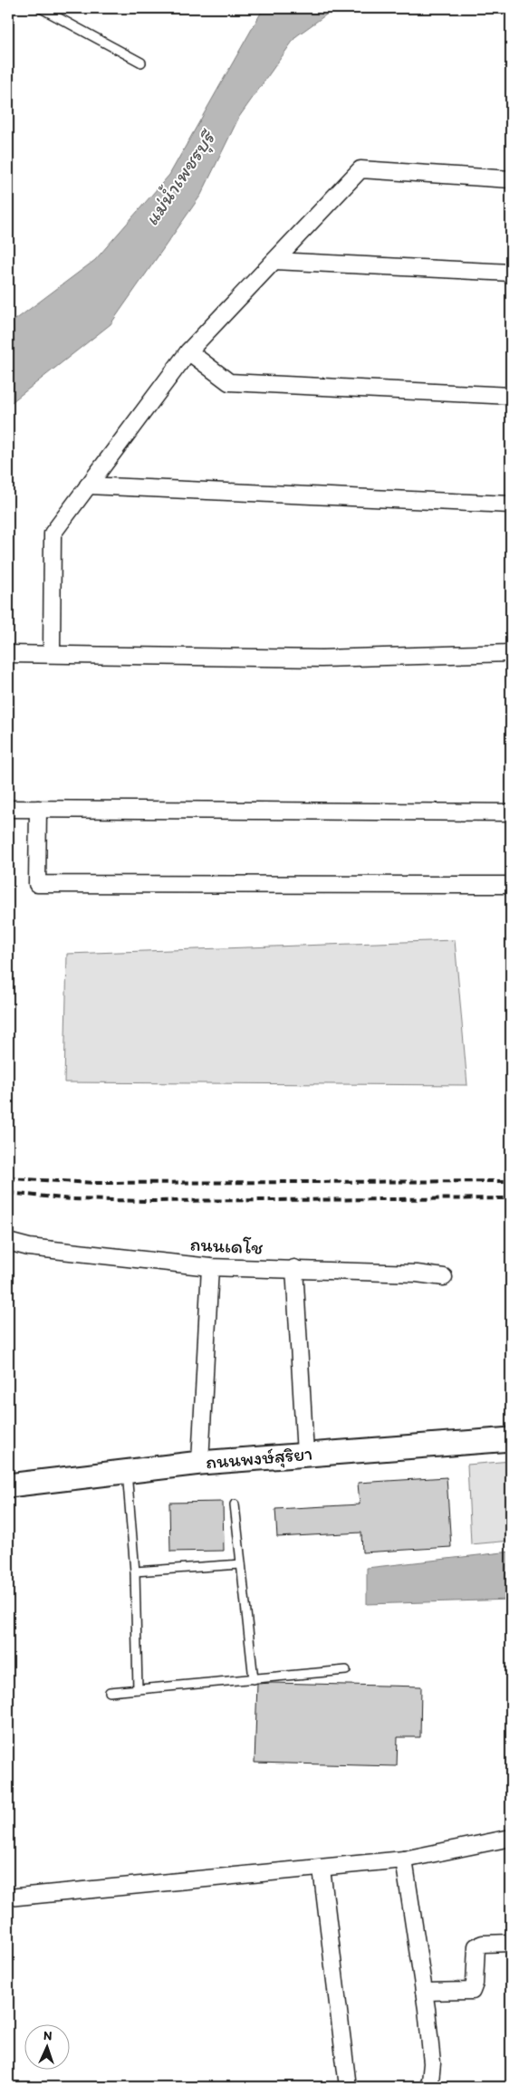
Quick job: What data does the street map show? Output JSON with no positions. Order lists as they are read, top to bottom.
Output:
{
  "streets": {
    "main road": ["ถนนพงษ์สุริยา"],
    "street": ["ถนนเดโช"]
  },
  "water": ["แม่น้ำเพชรบุรี"],
  "north": "top"
}
